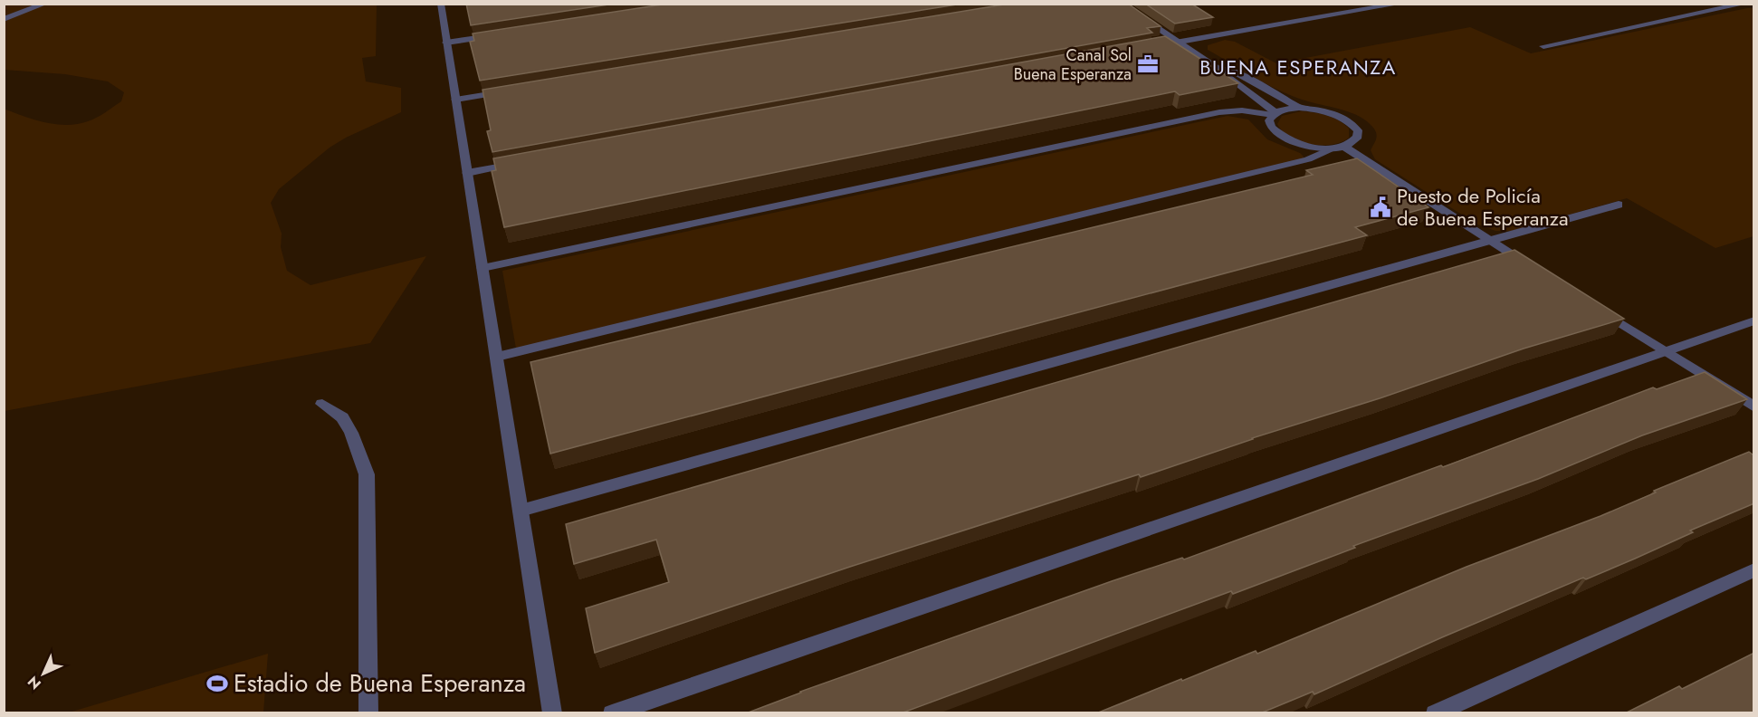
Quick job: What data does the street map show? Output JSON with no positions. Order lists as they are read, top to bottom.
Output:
{
  "districts": ["BUENA ESPERANZA"],
  "places": {
    "office": ["Canal Sol Buena Esperanza"],
    "public building": ["Puesto de Policía de Buena Esperanza"],
    "sports": ["Estadio de Buena Esperanza"]
  },
  "north": "bottom left"
}
